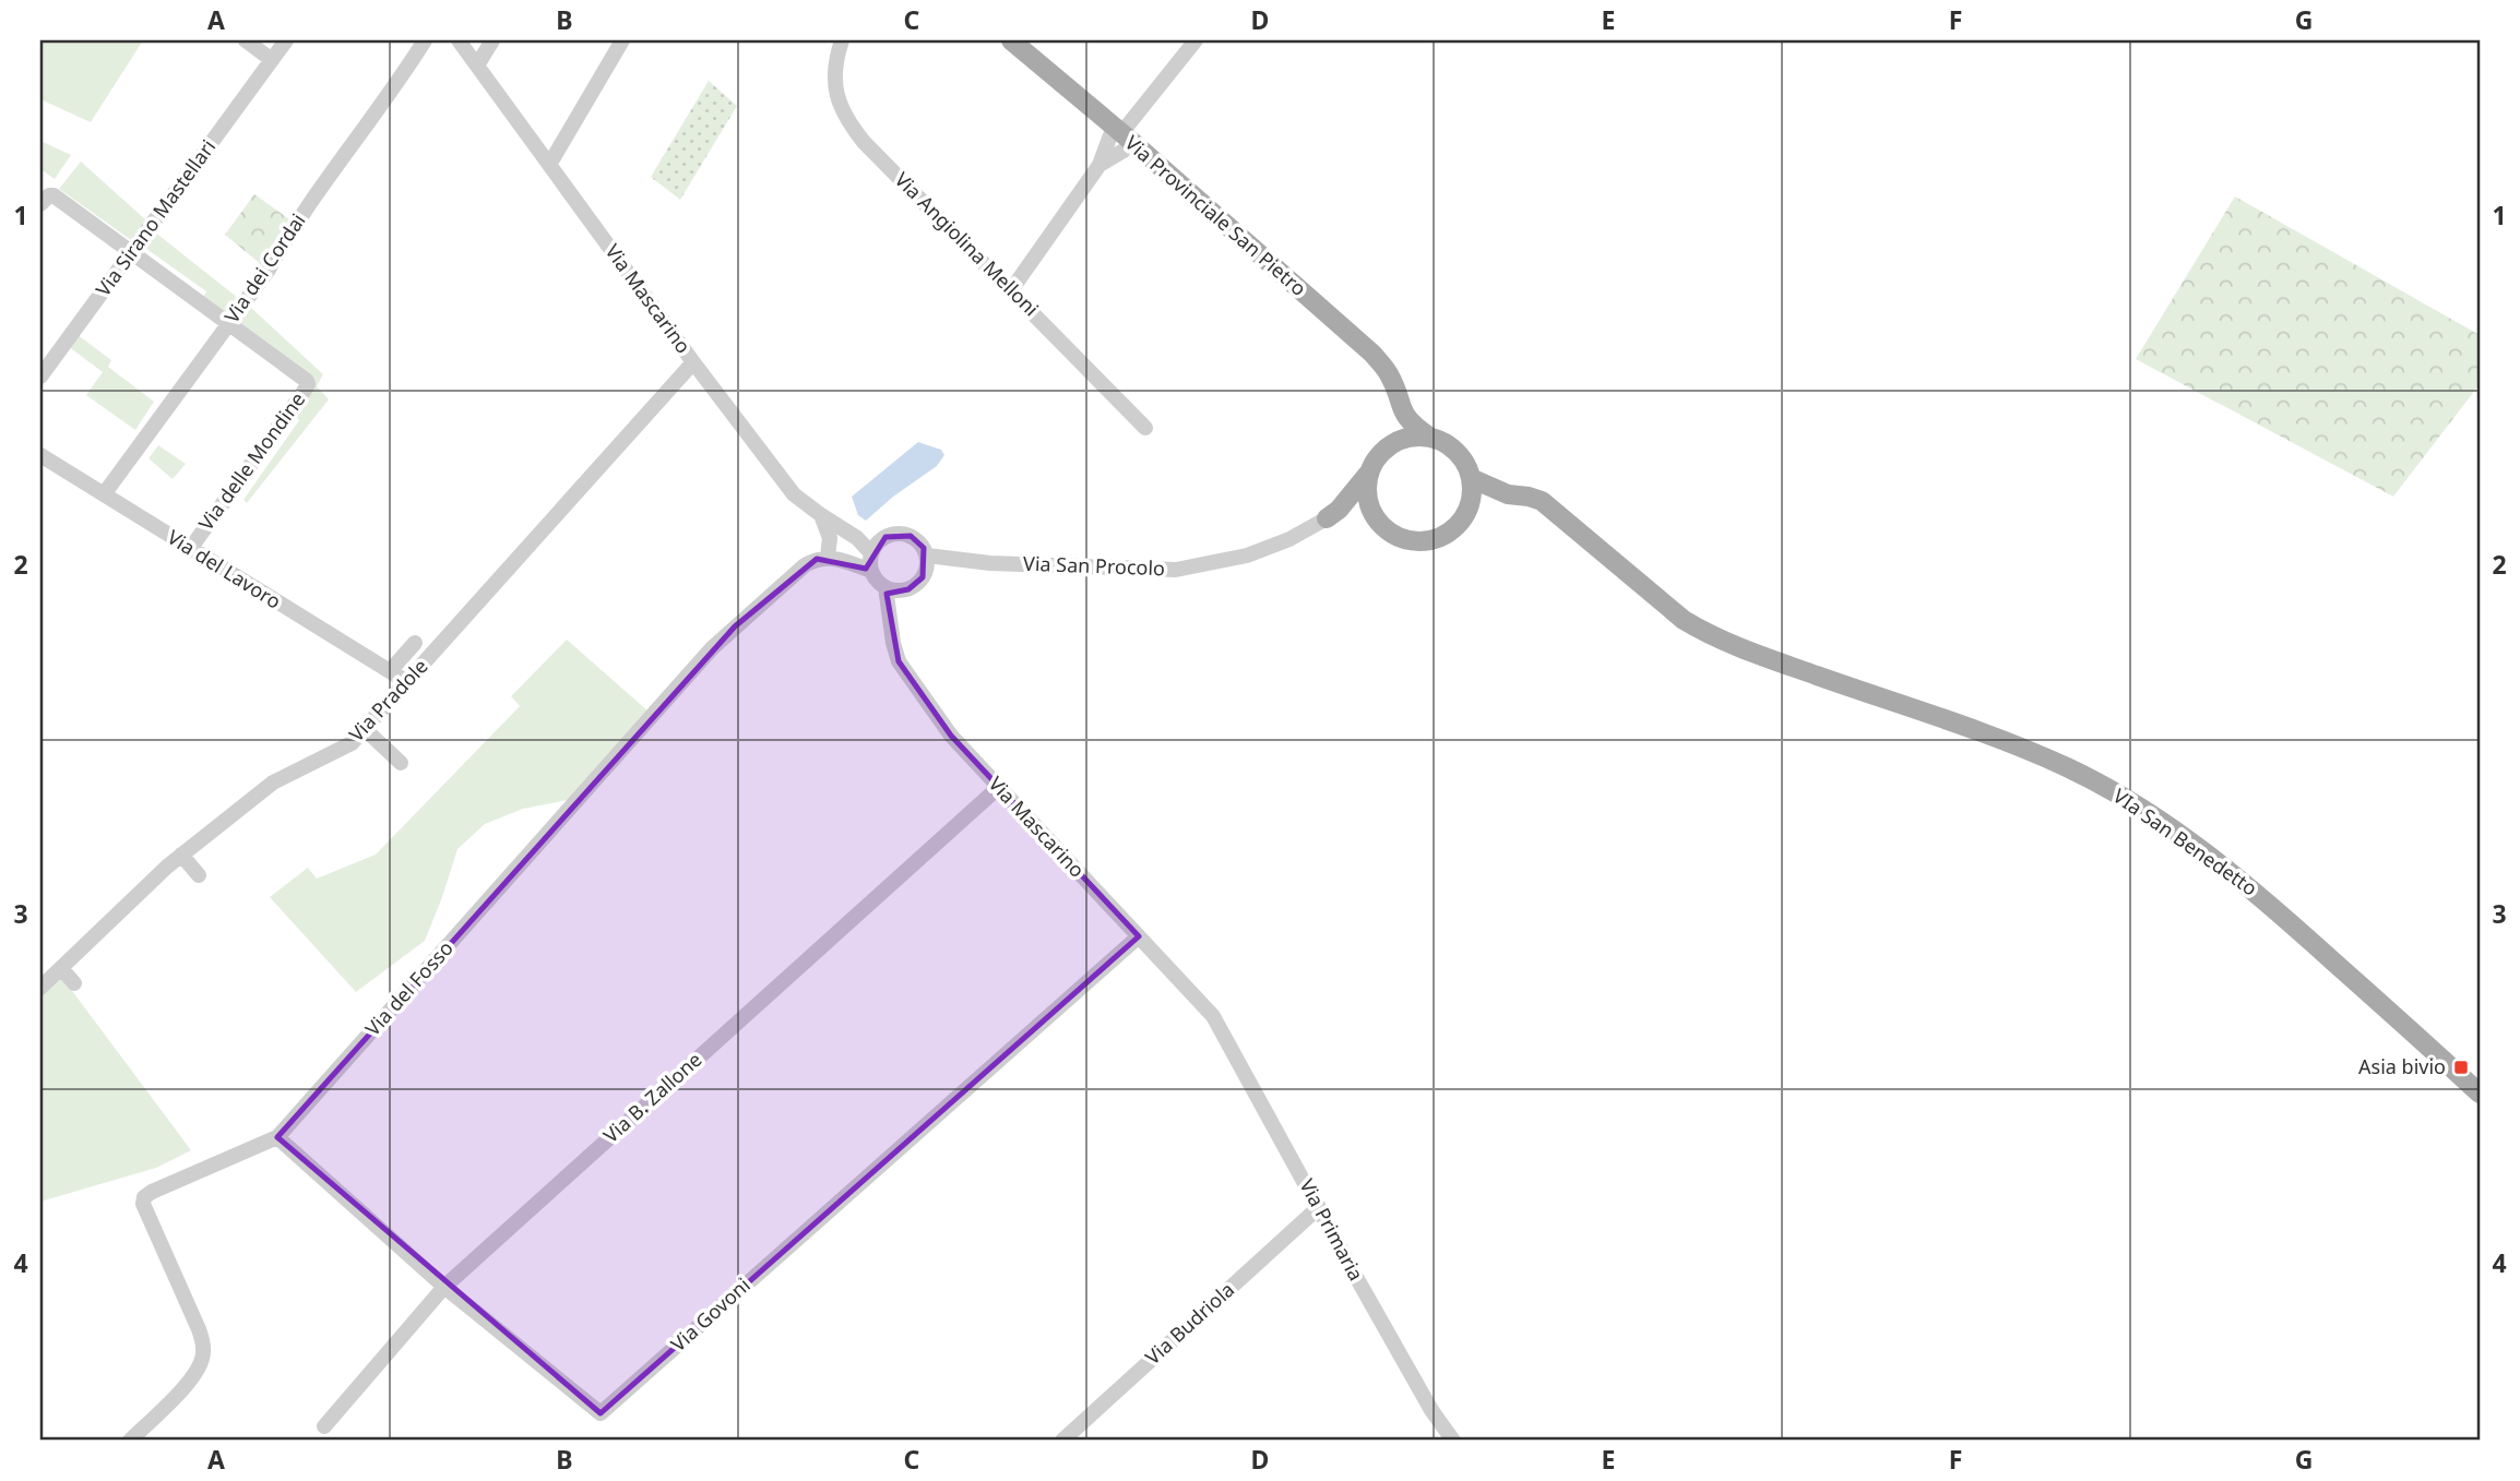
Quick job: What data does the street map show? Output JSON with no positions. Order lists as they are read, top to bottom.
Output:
{
  "streets": {
    "main road": ["Via Provinciale San Pietro", "VIa San Benedetto"],
    "street": [
      "Via Sirano Mastellari",
      "Via Angiolina Melloni",
      "Via dei Cordai",
      "Via Mascarino",
      "Via delle Mondine",
      "Via San Procolo",
      "Via del Lavoro",
      "Via Pradole",
      "Via del Fosso",
      "Via B. Zallone",
      "Via Primaria",
      "Via Govoni",
      "Via Budriola"
    ]
  },
  "crossings": [
    ["Via Sirano Mastellari", "Via delle Mondine"],
    ["Via dei Cordai", "Via delle Mondine"],
    ["Via dei Cordai", "Via del Lavoro"],
    ["Via Mascarino", "Via San Procolo"],
    ["Via Mascarino", "Via Pradole"],
    ["Via Mascarino", "Via B. Zallone"],
    ["Via Mascarino", "Via Primaria"],
    ["Via Mascarino", "Via Govoni"],
    ["Via delle Mondine", "Via del Lavoro"],
    ["Via del Lavoro", "Via Pradole"],
    ["Via del Fosso", "Via Govoni"],
    ["Via B. Zallone", "Via Govoni"],
    ["Via Primaria", "Via Budriola"]
  ],
  "places": {
    "transit": ["Asia bivio"]
  },
  "grid": {
    "columns": [
      "A",
      "B",
      "C",
      "D",
      "E",
      "F",
      "G"
    ],
    "rows": [
      "1",
      "2",
      "3",
      "4"
    ]
  }
}
